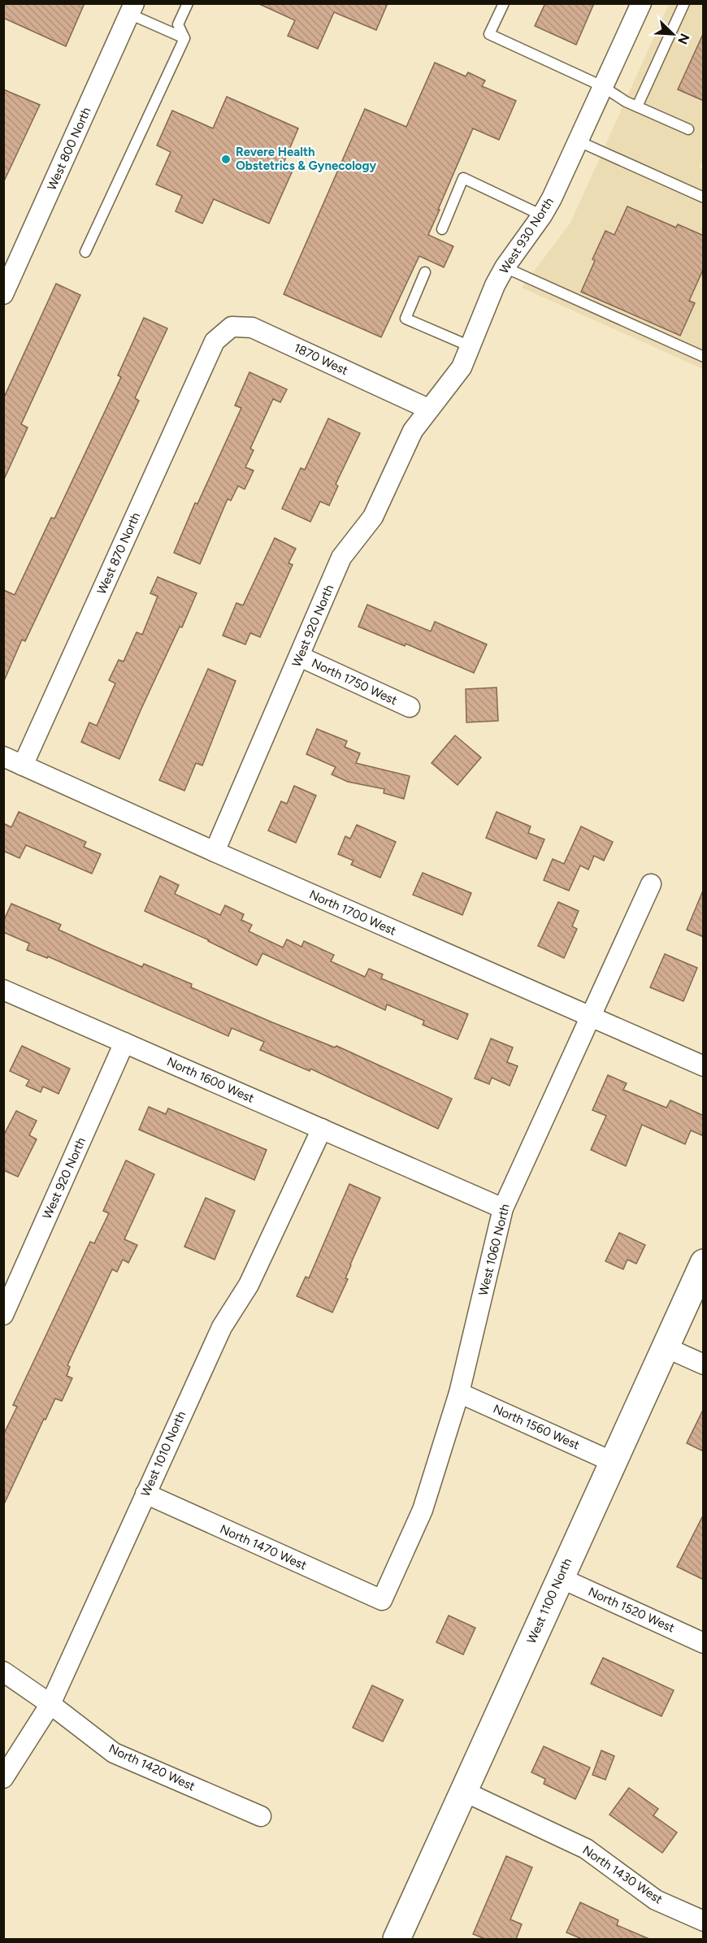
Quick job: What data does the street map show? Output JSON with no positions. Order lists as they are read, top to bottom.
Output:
{
  "streets": {
    "main road": ["West 1100 North"],
    "street": [
      "West 800 North",
      "West 930 North",
      "1870 West",
      "West 870 North",
      "West 920 North",
      "North 1750 West",
      "North 1700 West",
      "North 1600 West",
      "West 1060 North",
      "North 1560 West",
      "West 1010 North",
      "North 1470 West",
      "North 1520 West",
      "North 1420 West",
      "North 1430 West"
    ]
  },
  "crossings": [
    ["West 930 North", "1870 West"],
    ["West 930 North", "West 920 North"],
    ["1870 West", "West 870 North"],
    ["1870 West", "West 920 North"],
    ["West 870 North", "North 1700 West"],
    ["West 920 North", "North 1750 West"],
    ["West 920 North", "North 1700 West"],
    ["West 920 North", "North 1600 West"],
    ["North 1700 West", "West 1060 North"],
    ["North 1600 West", "West 1060 North"],
    ["North 1600 West", "West 1010 North"],
    ["West 1060 North", "North 1560 West"],
    ["West 1060 North", "North 1470 West"],
    ["North 1560 West", "West 1100 North"],
    ["West 1010 North", "North 1470 West"],
    ["West 1010 North", "North 1420 West"],
    ["West 1100 North", "North 1520 West"],
    ["West 1100 North", "North 1430 West"]
  ],
  "places": ["Revere Health Obstetrics & Gynecology"],
  "north": "bottom right"
}
